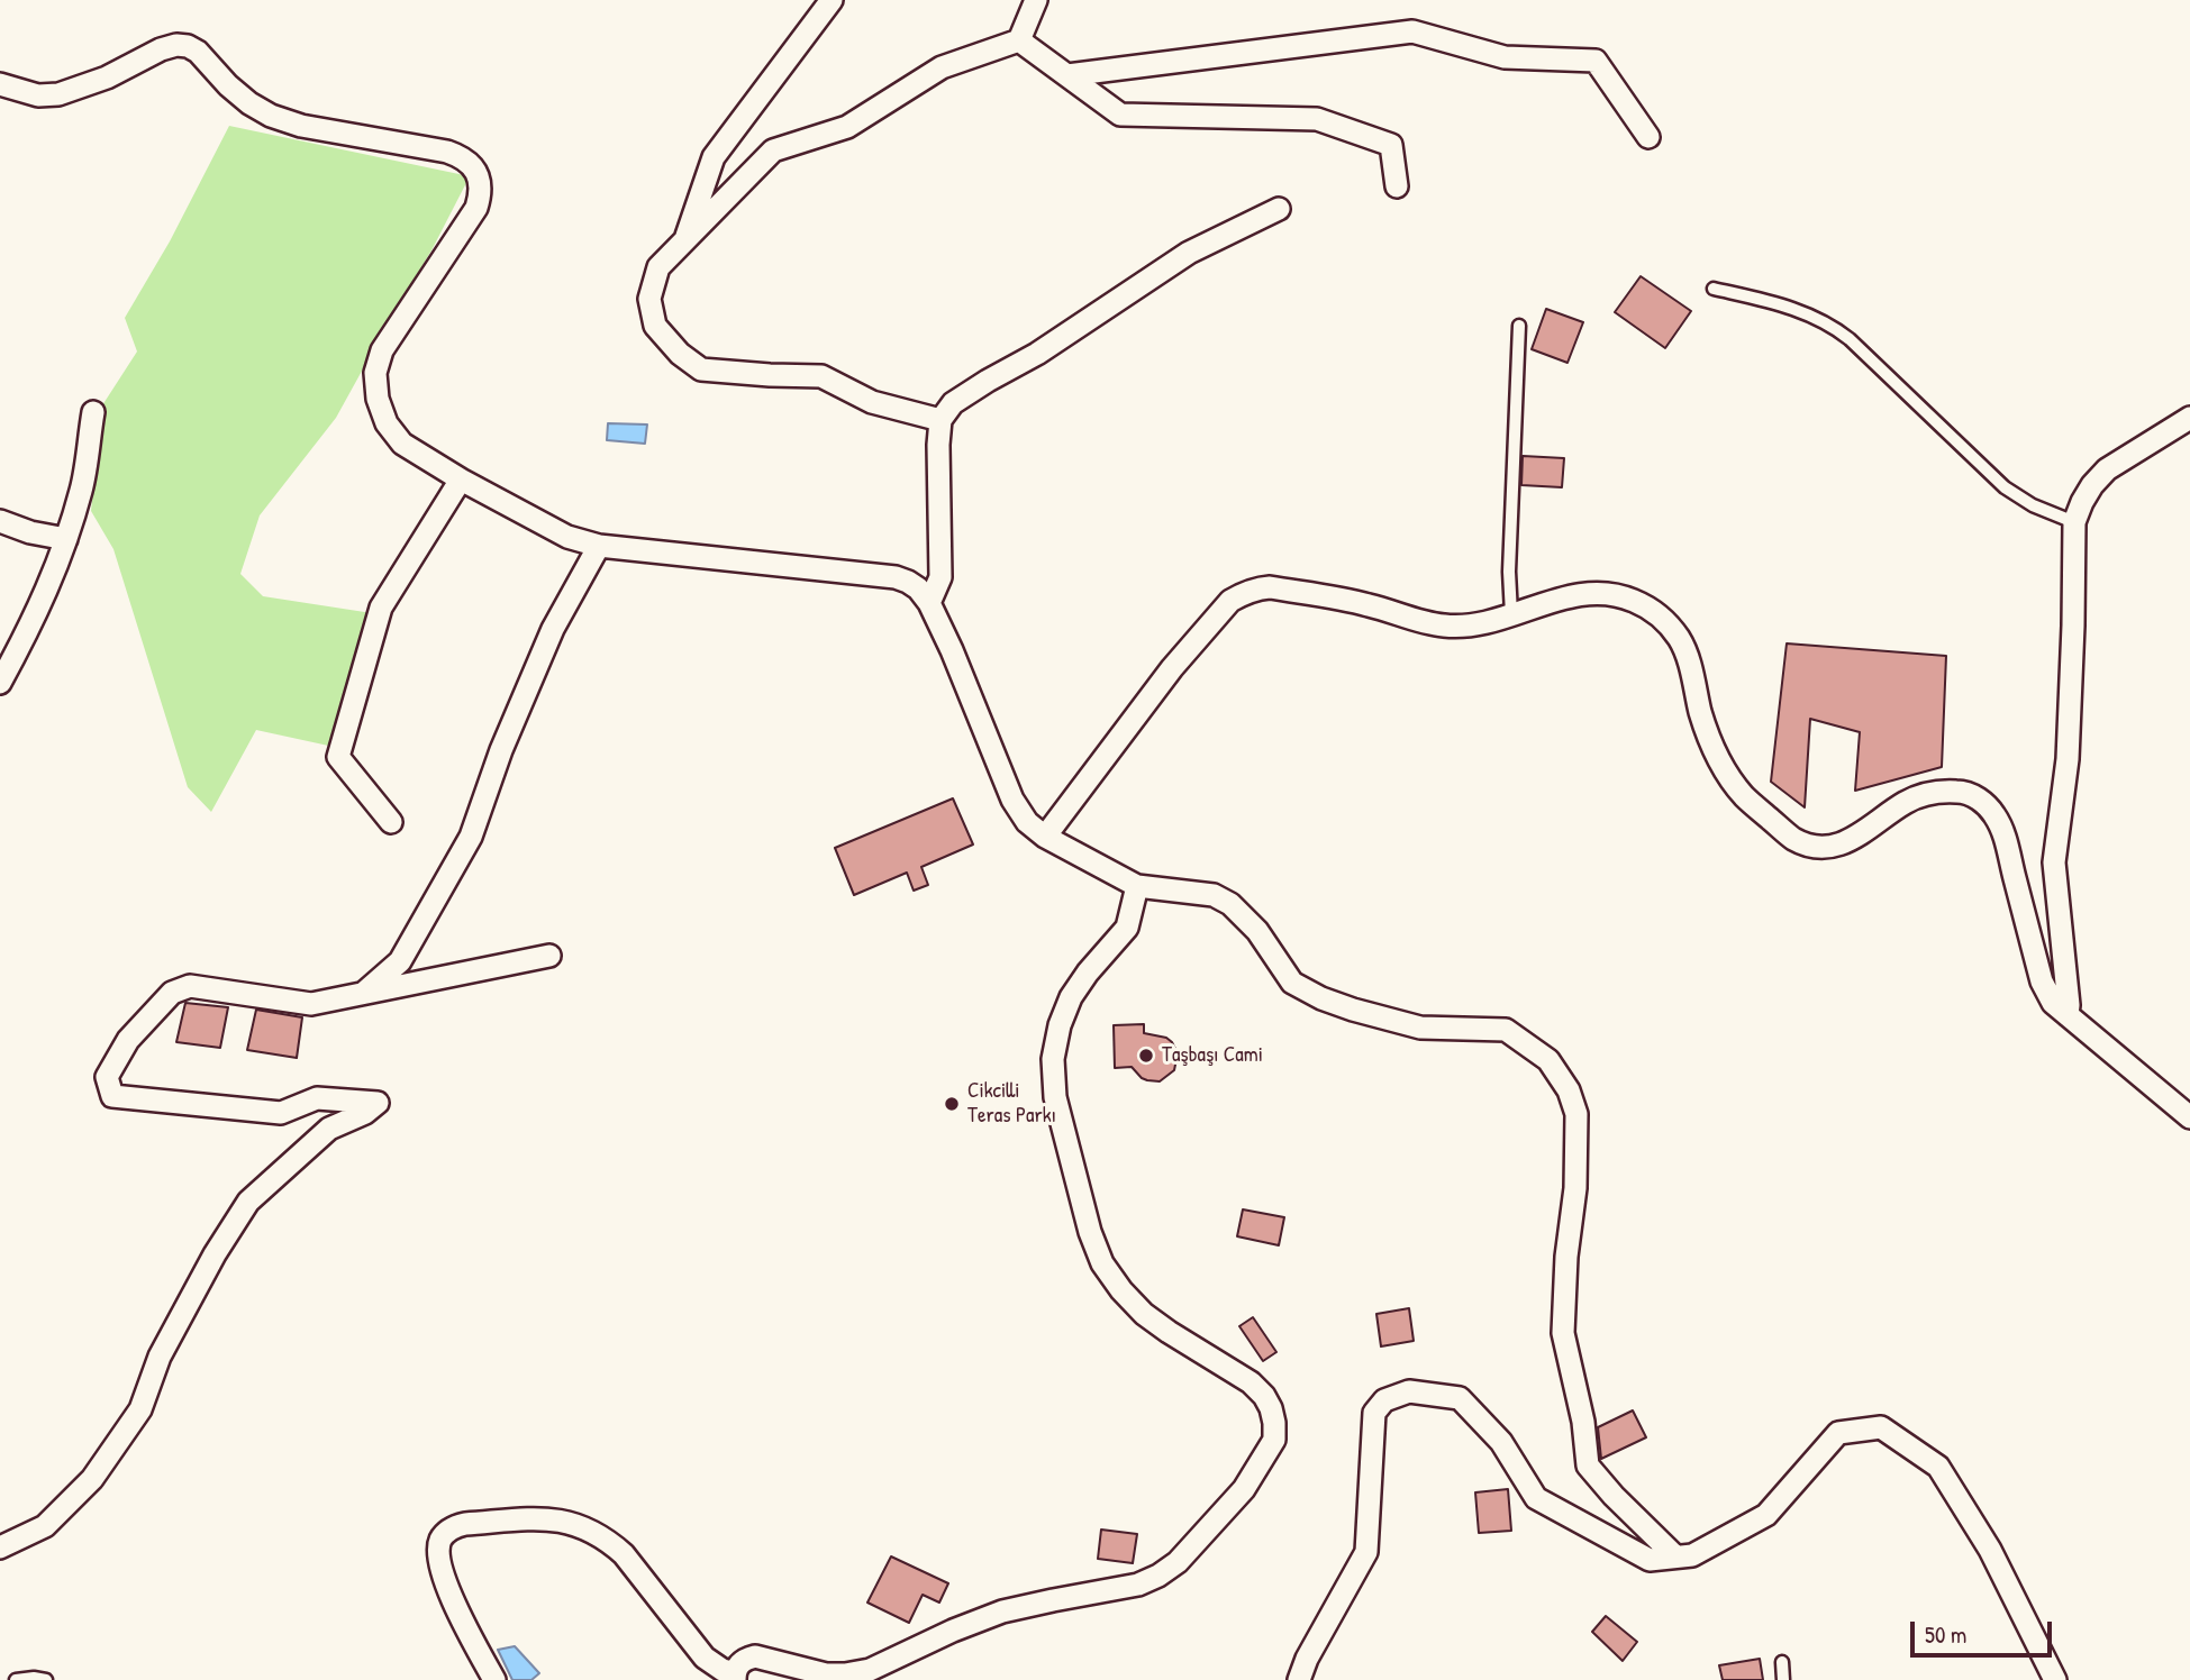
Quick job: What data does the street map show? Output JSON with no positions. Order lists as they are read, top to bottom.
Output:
{
  "places": ["Taşbaşı Cami", "Cikcilli Teras Parkı"],
  "scale_bar": "50 m"
}
